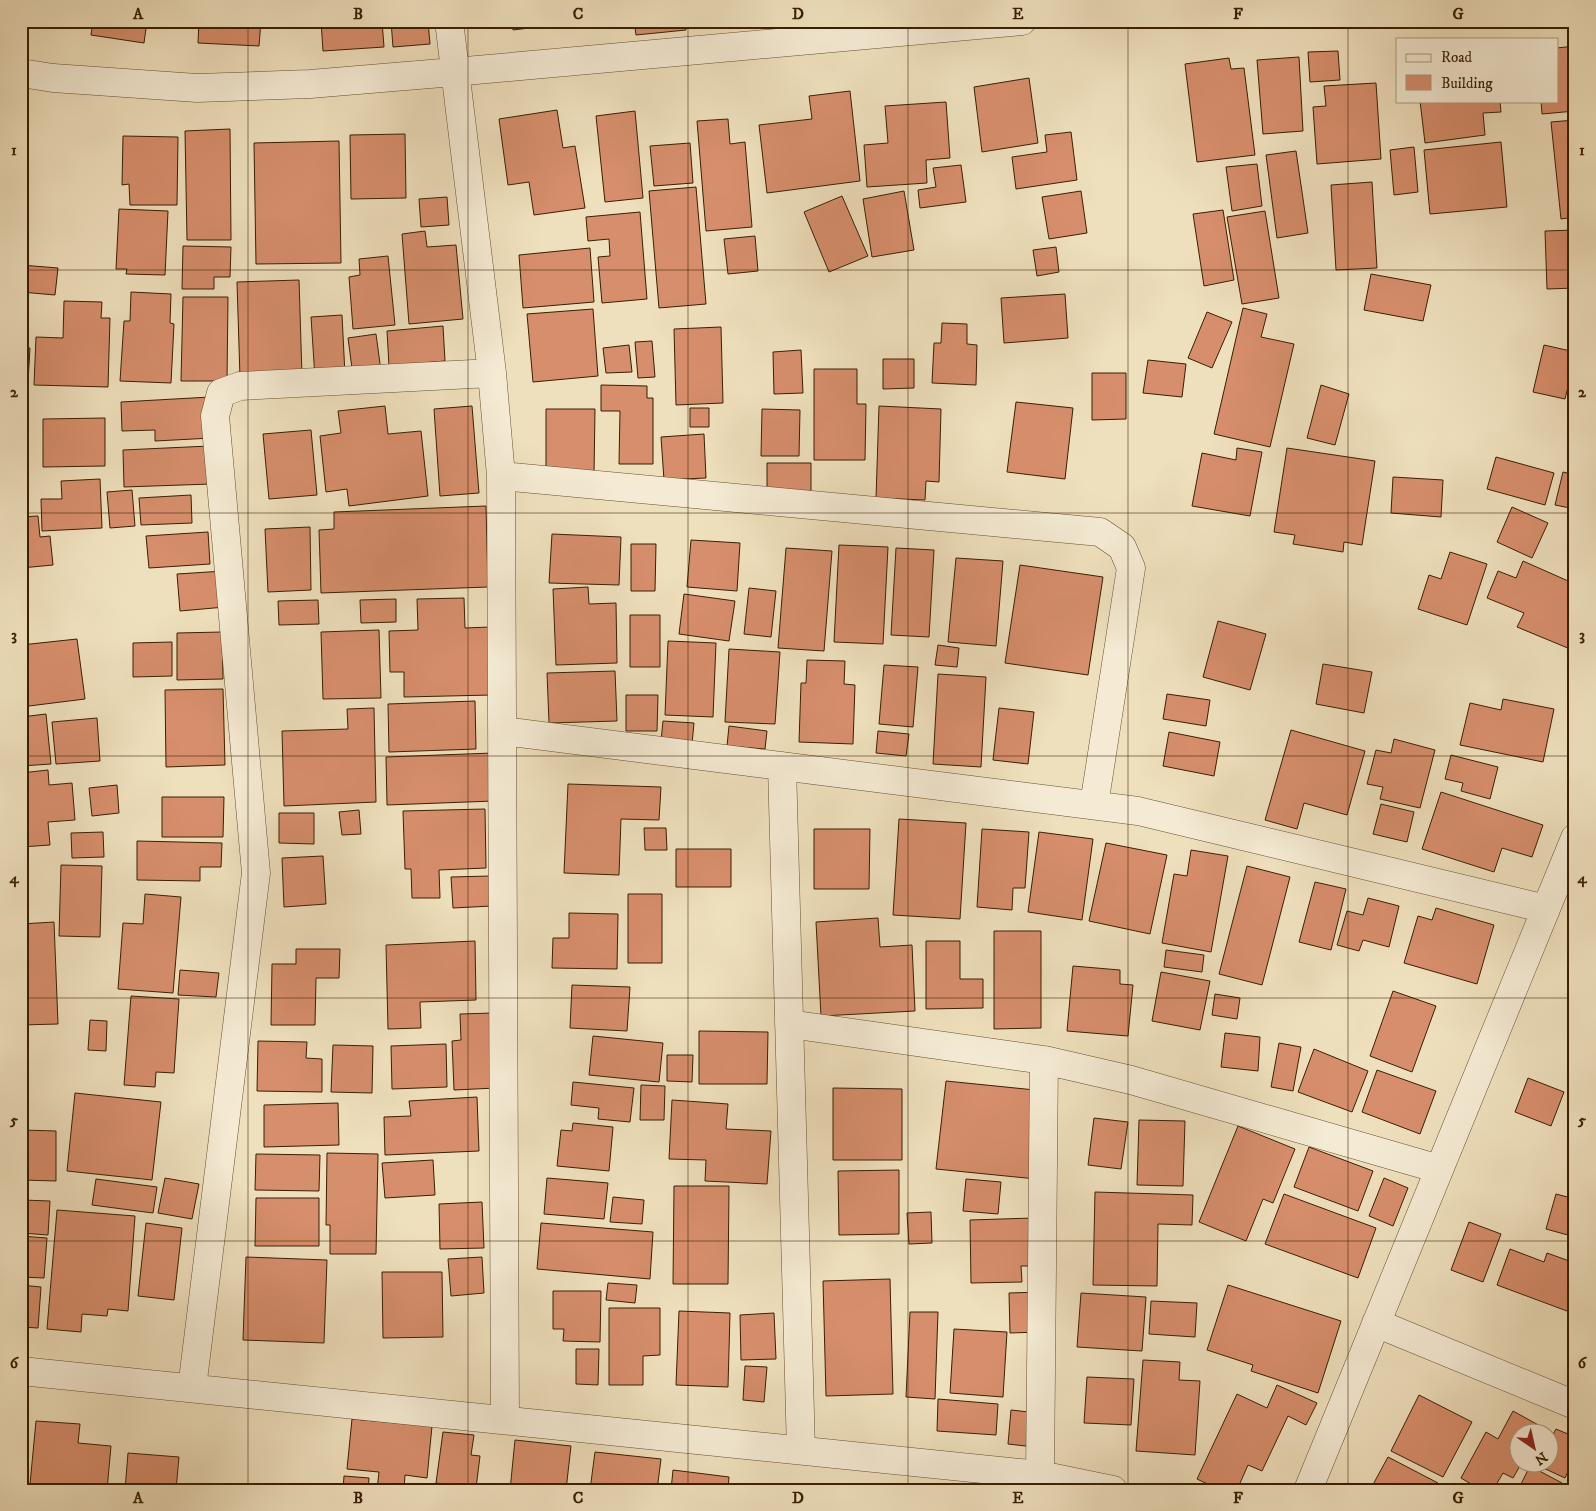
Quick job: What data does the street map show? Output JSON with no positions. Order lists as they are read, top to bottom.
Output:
{
  "legend": ["Road", "Building"],
  "north": "bottom right",
  "grid": {
    "columns": [
      "A",
      "B",
      "C",
      "D",
      "E",
      "F",
      "G"
    ],
    "rows": [
      "1",
      "2",
      "3",
      "4",
      "5",
      "6"
    ]
  }
}
